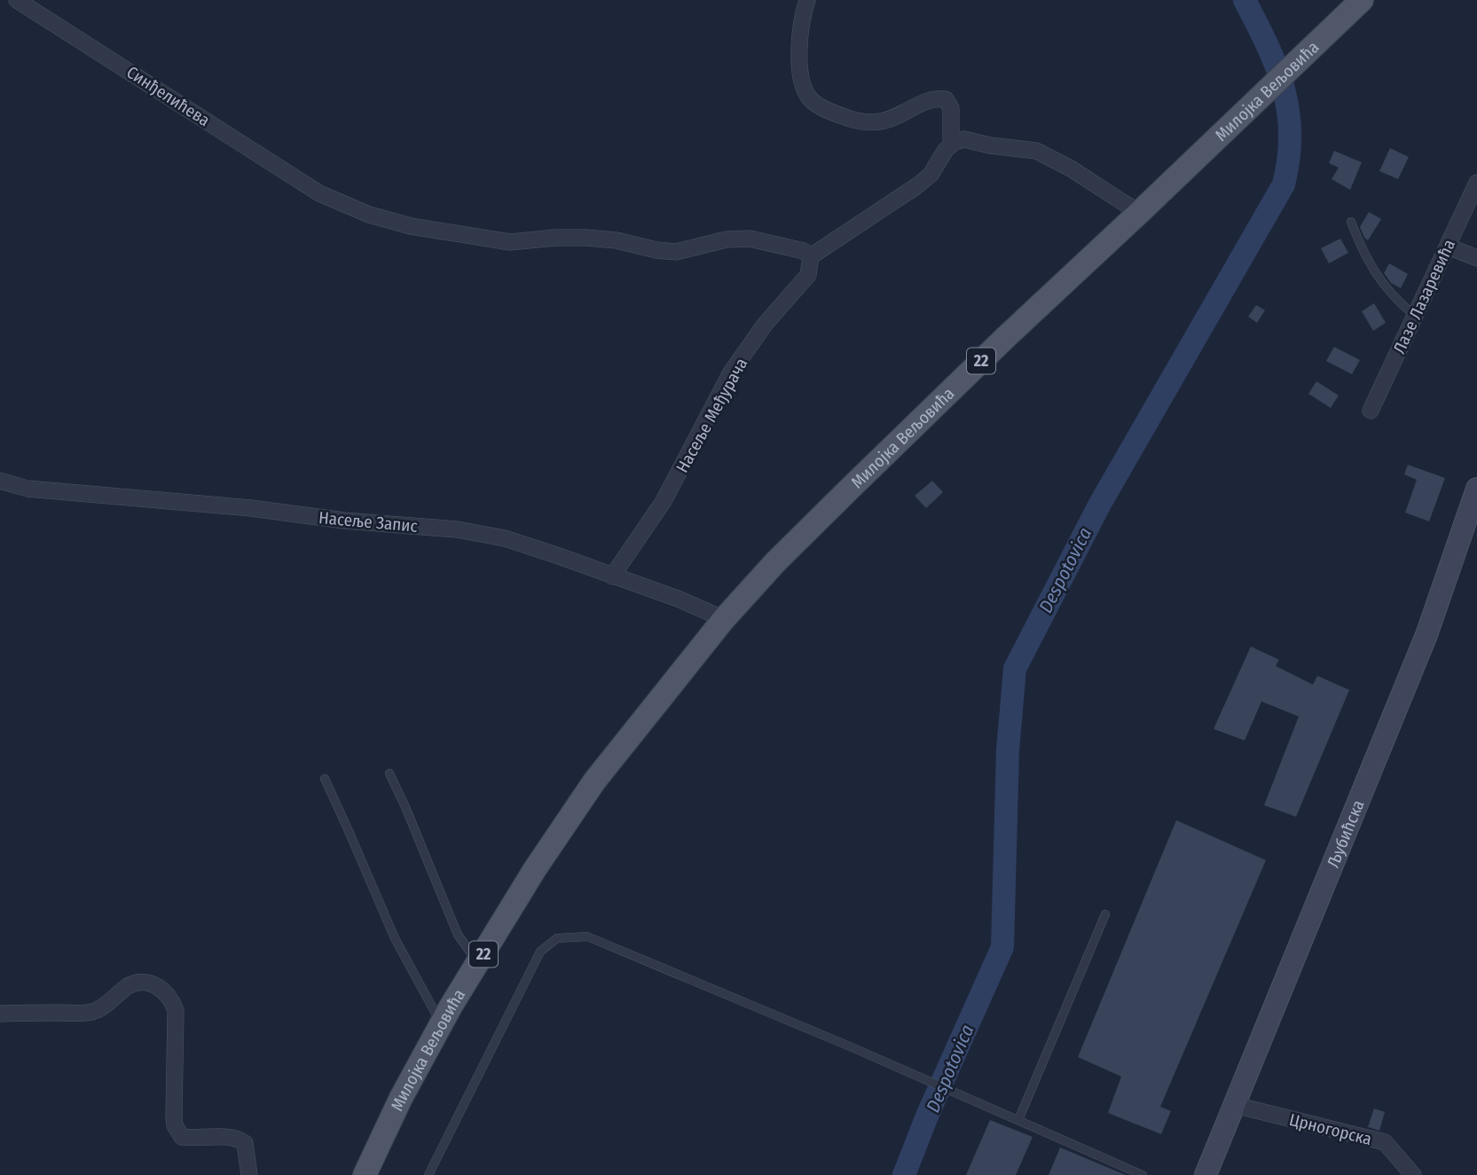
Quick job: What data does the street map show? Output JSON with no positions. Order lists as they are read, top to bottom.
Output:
{
  "streets": {
    "main road": ["Милојка Вељовића", "22"],
    "street": [
      "Синђелићева",
      "Лазе Лазаревића",
      "Насеље Међурача",
      "Насеље Запис",
      "Љубићска",
      "Црногорска"
    ]
  },
  "crossings": [
    ["Милојка Вељовића", "Насеље Запис"],
    ["Синђелићева", "Насеље Међурача"],
    ["Насеље Међурача", "Насеље Запис"],
    ["Љубићска", "Црногорска"]
  ],
  "water": ["Despotovica"]
}
